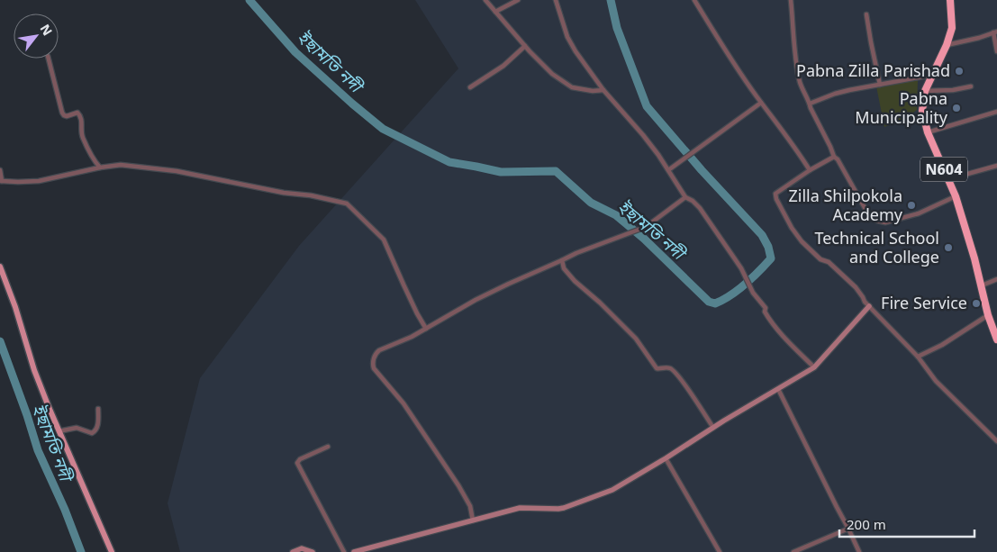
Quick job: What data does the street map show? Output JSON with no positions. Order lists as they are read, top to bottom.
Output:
{
  "streets": {
    "highway": ["N604"]
  },
  "water": ["ইছামতি নদী"],
  "places": [
    "Pabna Zilla Parishad",
    "Pabna Municipality",
    "Zilla Shilpokola Academy",
    "Technical School and College",
    "Fire Service"
  ],
  "scale_bar": "200 m",
  "north": "top right"
}
